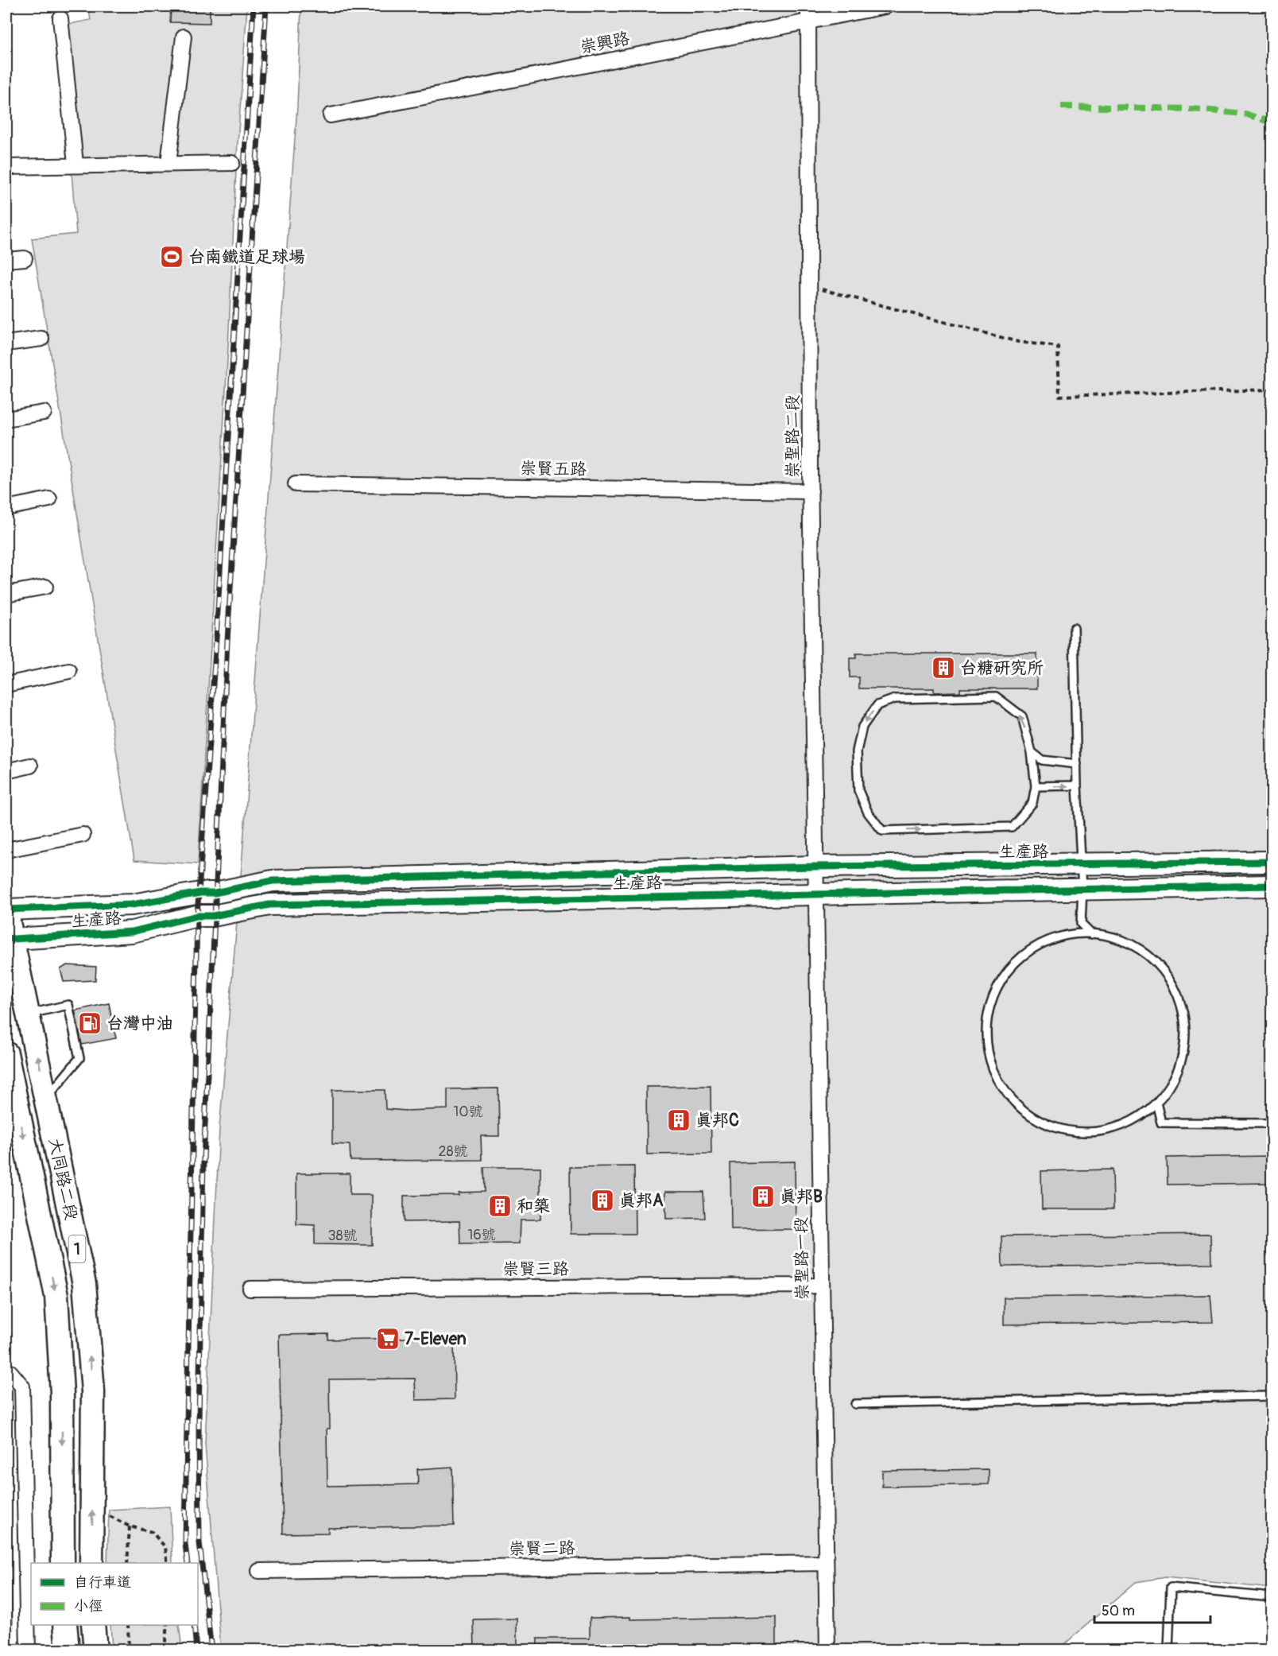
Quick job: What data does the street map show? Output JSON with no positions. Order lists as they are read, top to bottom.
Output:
{
  "streets": {
    "main road": ["大同路二段", "1"],
    "street": [
      "崇興路",
      "崇聖路二段",
      "崇賢五路",
      "生產路",
      "崇聖路一段",
      "崇賢三路",
      "崇賢二路"
    ]
  },
  "crossings": [
    ["崇興路", "崇聖路二段"],
    ["崇聖路二段", "崇賢五路"],
    ["崇聖路二段", "生產路"],
    ["崇聖路二段", "崇聖路一段"],
    ["生產路", "大同路二段"],
    ["生產路", "崇聖路一段"],
    ["崇聖路一段", "崇賢三路"],
    ["崇聖路一段", "崇賢二路"]
  ],
  "places": {
    "sports": ["台南鐵道足球場"],
    "building": [
      "台糖研究所",
      "真邦C",
      "真邦B",
      "真邦A",
      "和築"
    ],
    "fuel station": ["台灣中油"],
    "supermarket": ["7-Eleven"]
  },
  "house_numbers": [
    "10號",
    "28號",
    "16號",
    "38號"
  ],
  "legend": ["自行車道", "小徑"],
  "scale_bar": "50 m"
}
